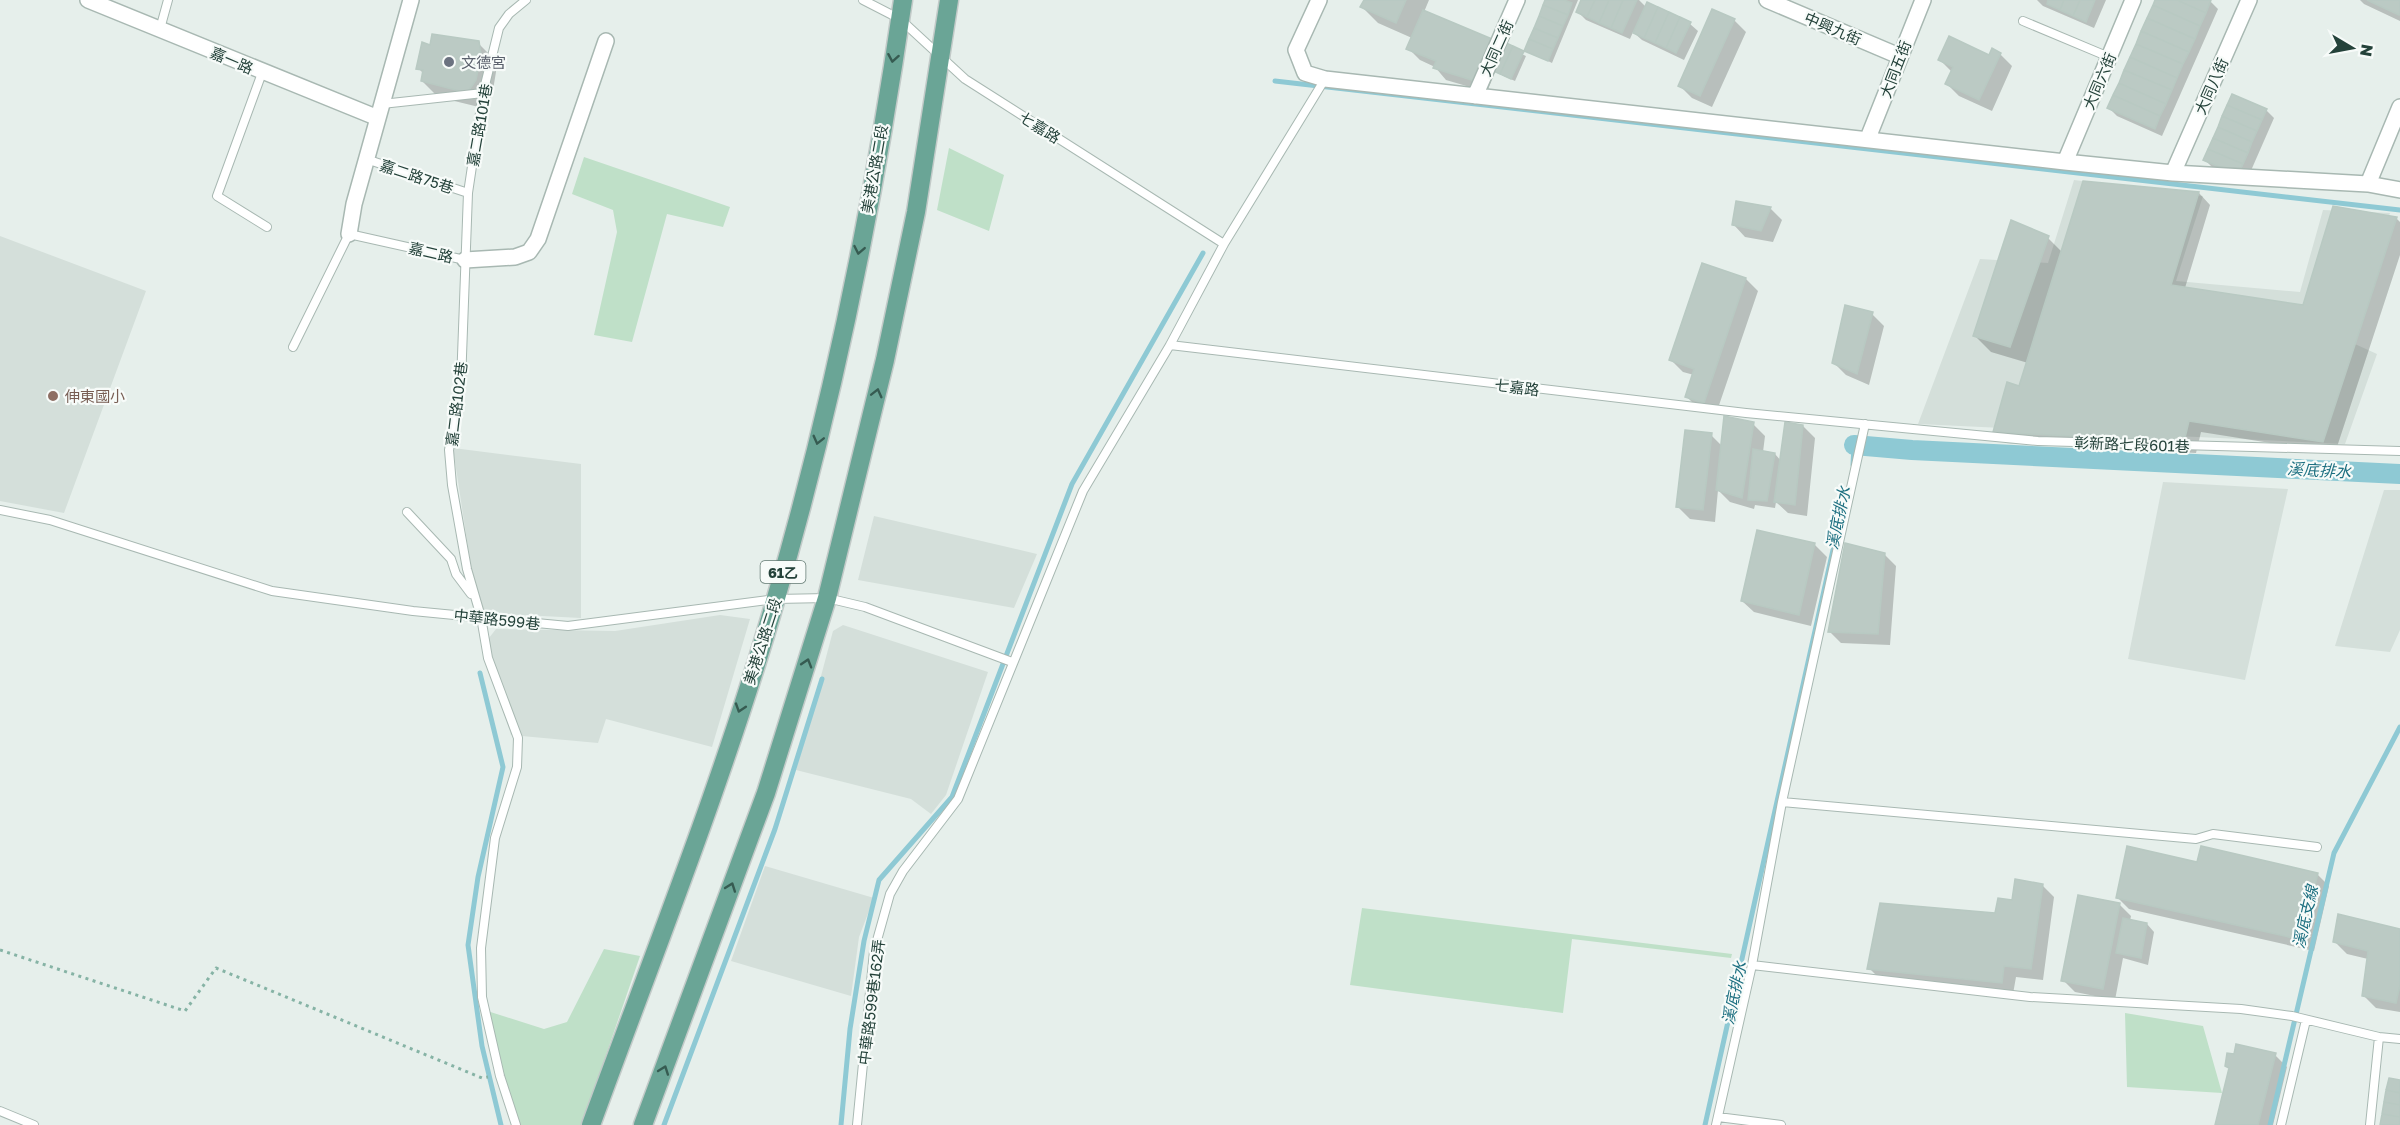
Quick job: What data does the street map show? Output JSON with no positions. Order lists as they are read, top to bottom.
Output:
{
  "streets": {
    "main road": ["美港公路二段", "61乙"],
    "street": [
      "中興九街",
      "大同二街",
      "嘉一路",
      "大同五街",
      "大同六街",
      "大同八街",
      "嘉二路"
    ],
    "lane": [
      "嘉二路101巷",
      "七嘉路",
      "嘉二路75巷",
      "嘉二路102巷",
      "彰新路七段601巷",
      "中華路599巷",
      "中華路599巷162弄"
    ]
  },
  "crossings": [
    ["中興九街", "大同五街"],
    ["嘉二路101巷", "嘉二路75巷"],
    ["嘉二路101巷", "嘉二路"],
    ["嘉二路101巷", "嘉二路102巷"],
    ["七嘉路", "美港公路二段"],
    ["七嘉路", "彰新路七段601巷"],
    ["七嘉路", "中華路599巷162弄"],
    ["美港公路二段", "中華路599巷"],
    ["嘉二路", "嘉二路102巷"],
    ["嘉二路102巷", "中華路599巷"],
    ["中華路599巷", "中華路599巷162弄"]
  ],
  "water": ["溪底排水", "溪底支線"],
  "places": ["文德宮", "伸東國小"],
  "north": "right"
}
